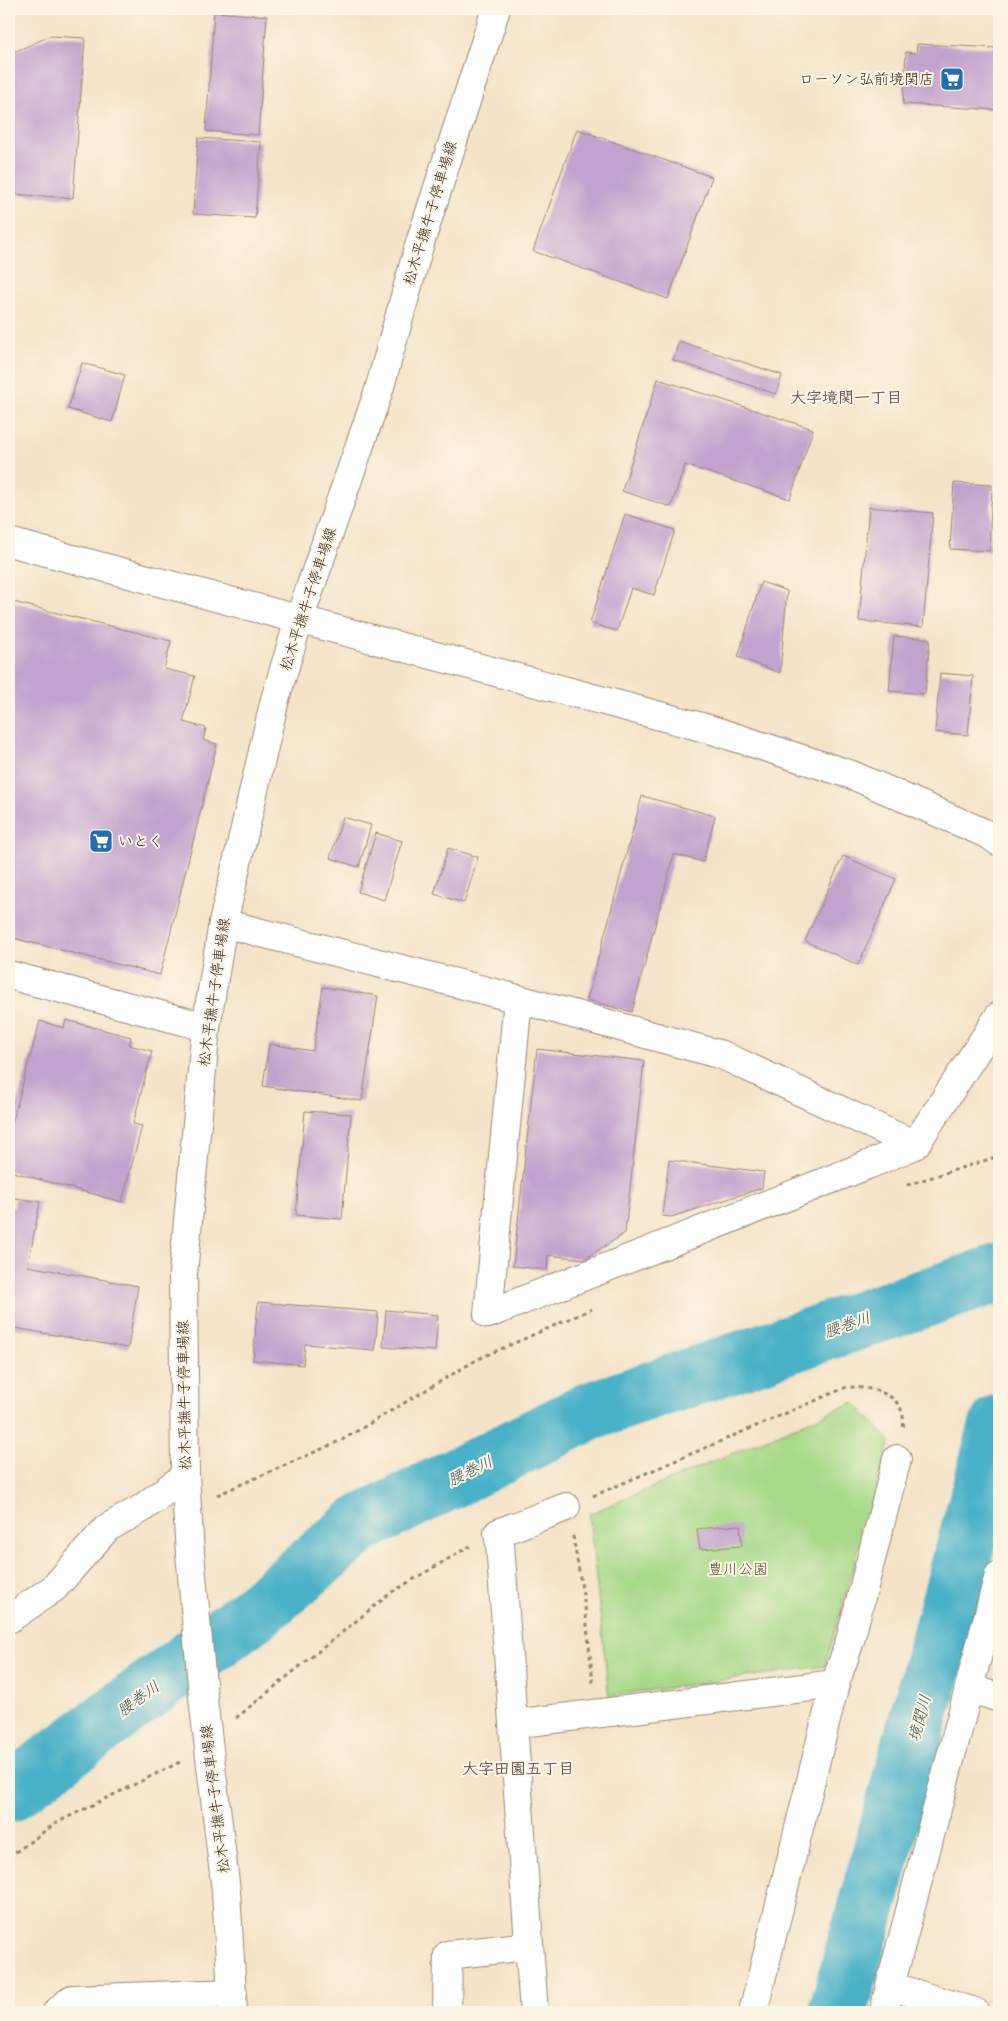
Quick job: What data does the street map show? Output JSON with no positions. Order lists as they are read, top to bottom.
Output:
{
  "streets": {
    "street": ["松木平撫牛子停車場線"]
  },
  "districts": ["大字境関一丁目", "大字田園五丁目"],
  "water": ["腰巻川", "境関川"],
  "parks": ["豊川公園"],
  "places": {
    "supermarket": ["ローソン弘前境関店", "いとく"]
  }
}
